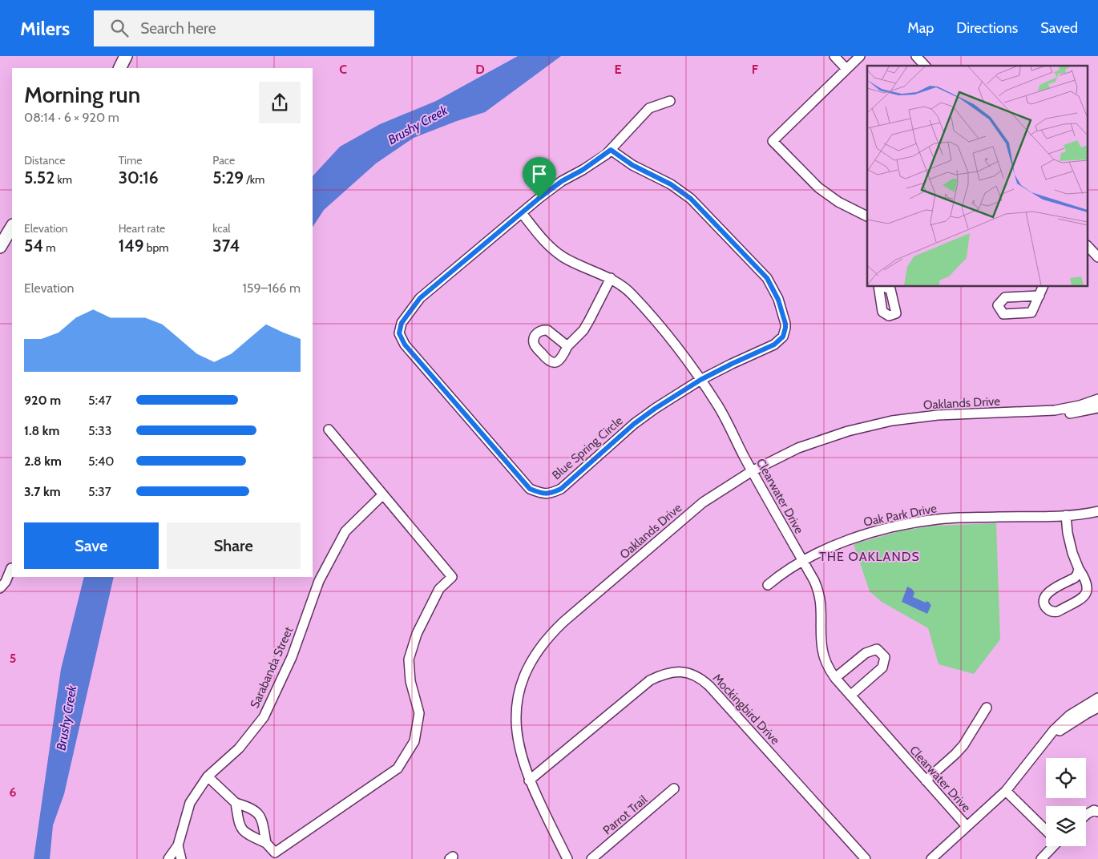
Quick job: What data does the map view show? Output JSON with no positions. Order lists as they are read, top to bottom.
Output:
{
  "streets": {
    "street": [
      "Oaklands Drive",
      "Blue Spring Circle",
      "Clearwater Drive",
      "Oak Park Drive",
      "Sarabanda Street",
      "Mockingbird Drive",
      "Parrot Trail"
    ]
  },
  "crossings": [
    ["Oaklands Drive", "Clearwater Drive"],
    ["Oaklands Drive", "Mockingbird Drive"],
    ["Blue Spring Circle", "Clearwater Drive"],
    ["Clearwater Drive", "Oak Park Drive"]
  ],
  "districts": ["THE OAKLANDS"],
  "water": ["Brushy Creek"],
  "page": {
    "header": "Milers",
    "search": "Search here",
    "nav": ["Map", "Directions", "Saved"],
    "heading": ["Morning run", "08:14 · 6 × 920 m"],
    "stats": [
      ["Distance", "5.52 km"],
      ["Time", "30:16"],
      ["Pace", "5:29 /km"],
      ["Elevation", "54 m"],
      ["Heart rate", "149 bpm"],
      ["kcal", "374"]
    ],
    "chart": ["Elevation", "159–166 m"],
    "list": [
      {
        "name": "920 m",
        "note": "5:47"
      },
      {
        "name": "1.8 km",
        "note": "5:33"
      },
      {
        "name": "2.8 km",
        "note": "5:40"
      },
      {
        "name": "3.7 km",
        "note": "5:37"
      }
    ],
    "buttons": ["Save", "Share"]
  },
  "grid": {
    "columns": [
      "C",
      "D",
      "E",
      "F"
    ],
    "rows": ["5", "6"]
  }
}
